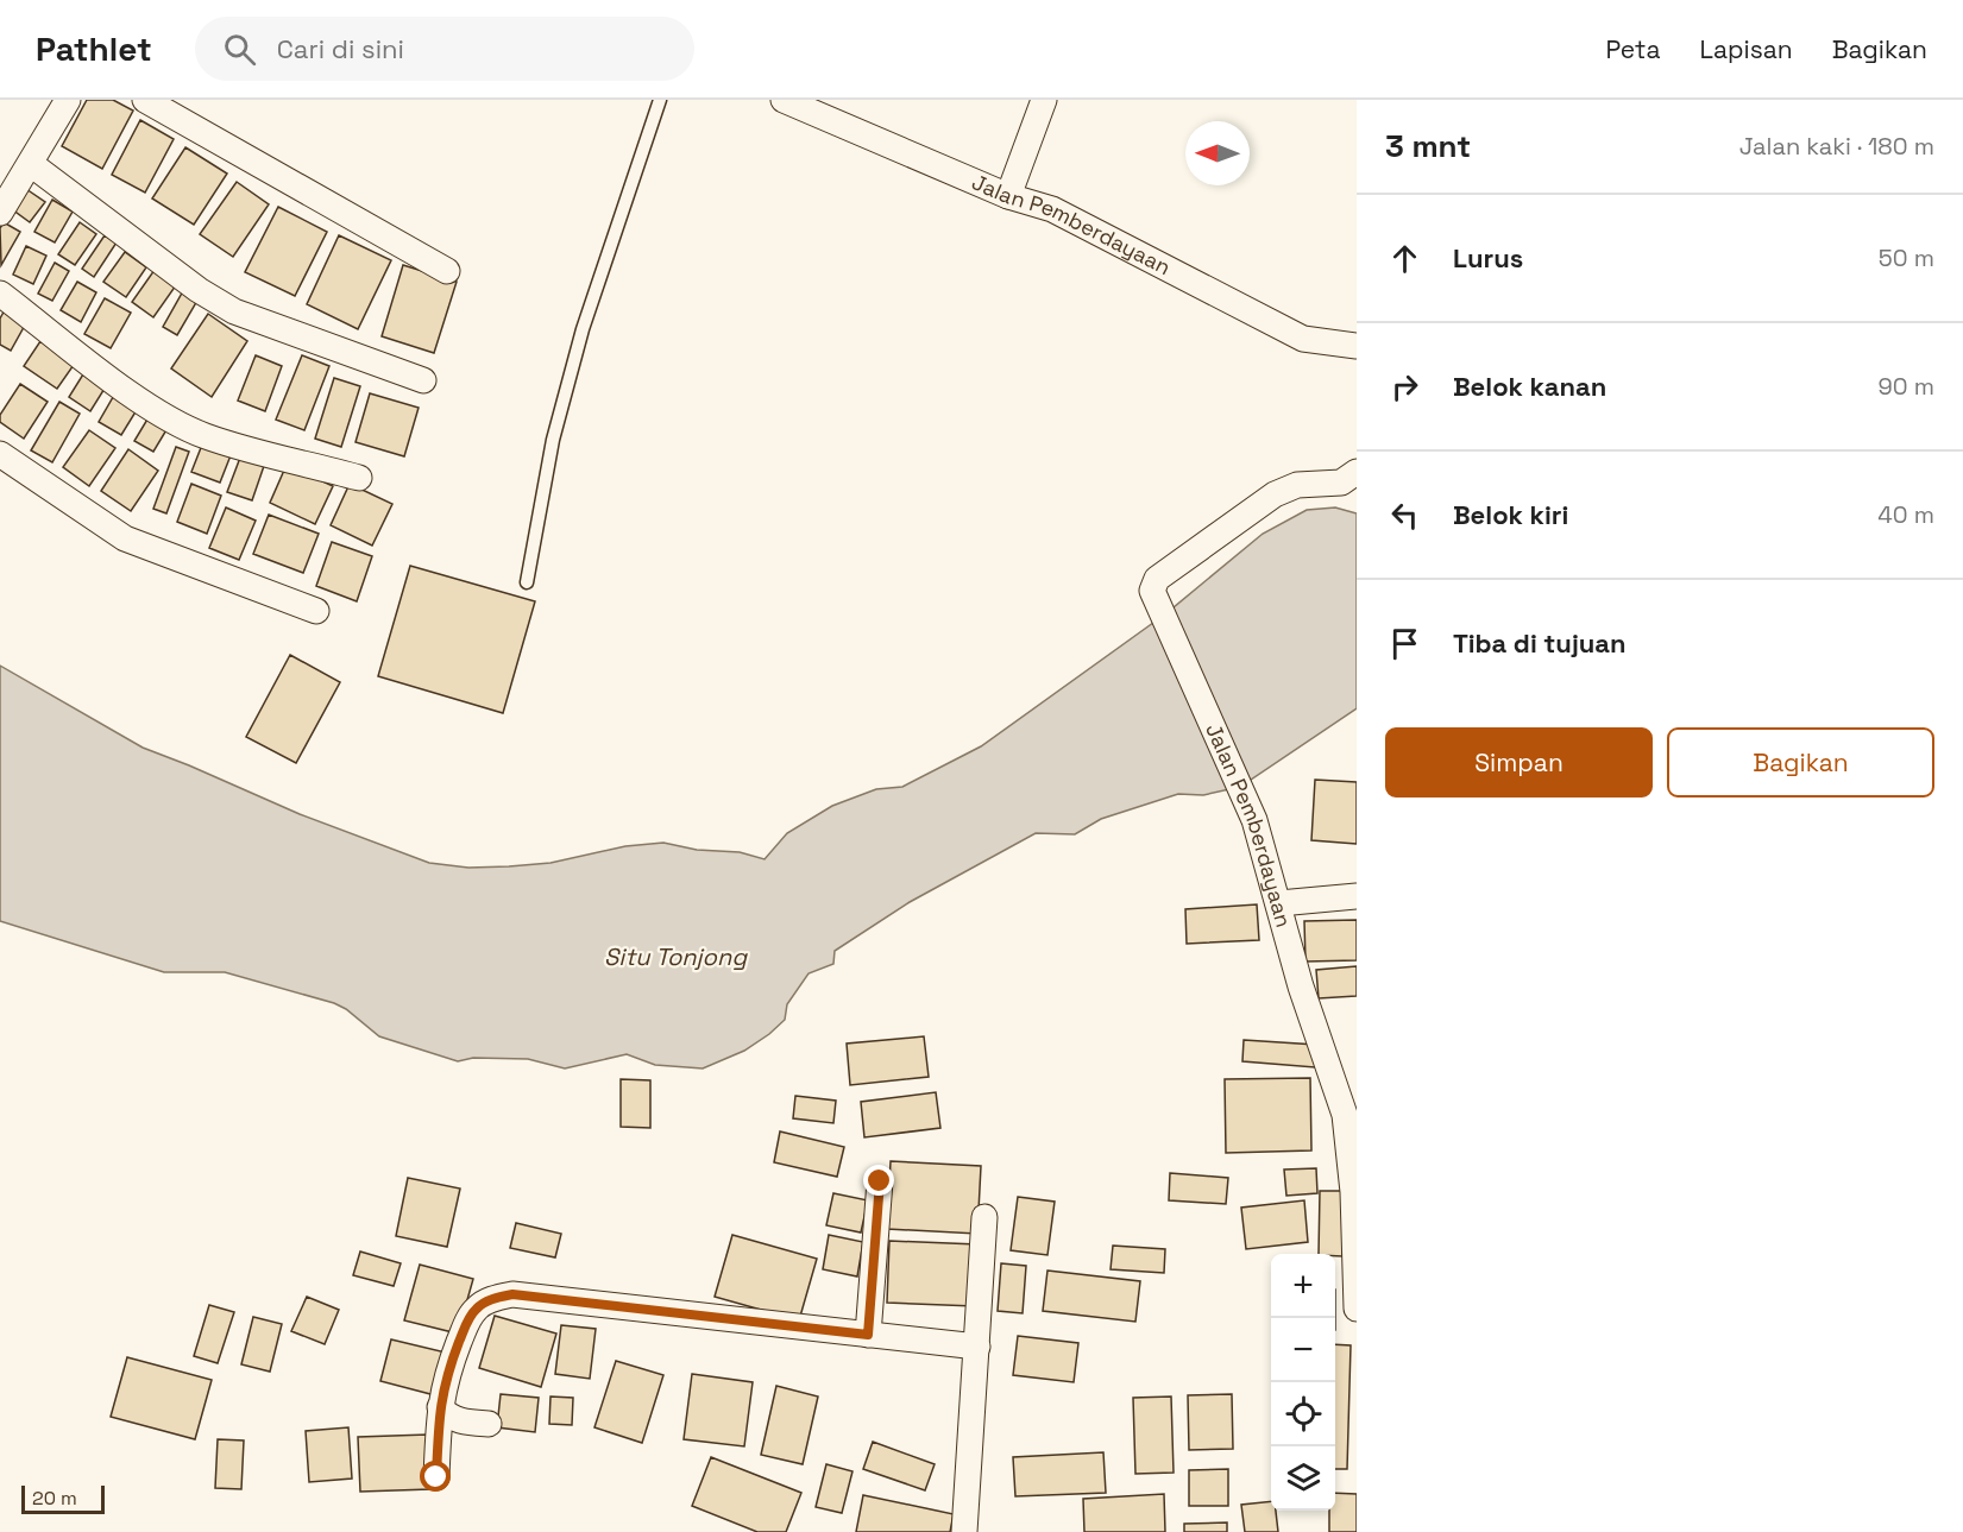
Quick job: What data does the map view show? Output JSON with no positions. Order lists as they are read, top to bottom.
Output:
{
  "streets": {
    "street": ["Jalan Pemberdayaan"]
  },
  "water": ["Situ Tonjong"],
  "scale_bar": "20 m",
  "north": "left",
  "page": {
    "header": "Pathlet",
    "search": "Cari di sini",
    "nav": ["Peta", "Lapisan", "Bagikan"],
    "heading": ["3 mnt", "Jalan kaki · 180 m"],
    "list": [
      ["Lurus", "50 m"],
      ["Belok kanan", "90 m"],
      ["Belok kiri", "40 m"],
      "Tiba di tujuan"
    ],
    "buttons": ["Simpan", "Bagikan"],
    "map_buttons": ["+", "−"],
    "scale": "20 m"
  }
}
